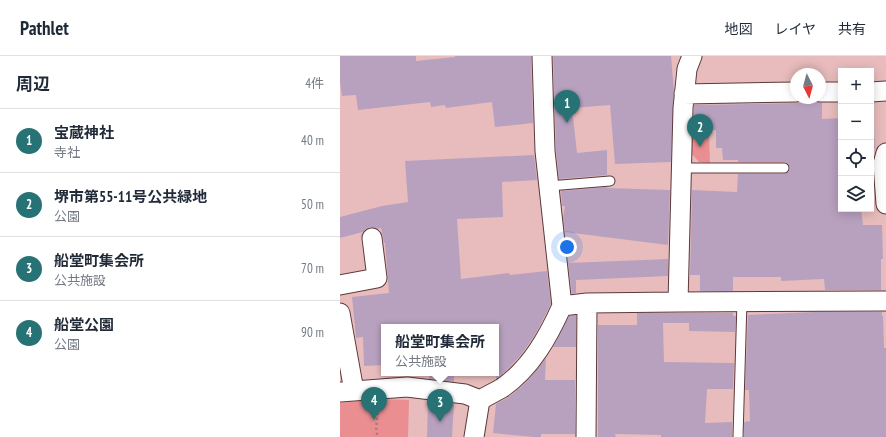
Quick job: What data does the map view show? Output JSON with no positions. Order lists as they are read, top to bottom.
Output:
{
  "north": "bottom",
  "page": {
    "header": "Pathlet",
    "nav": ["地図", "レイヤ", "共有"],
    "heading": ["周辺", "4件"],
    "map_buttons": ["+", "−"],
    "pins": [
      "1",
      "2",
      "4",
      "3"
    ],
    "list": [
      {
        "mark": "1",
        "name": "宝蔵神社",
        "note": "寺社",
        "value": "40 m"
      },
      {
        "mark": "2",
        "name": "堺市第55-11号公共緑地",
        "note": "公園",
        "value": "50 m"
      },
      {
        "mark": "3",
        "name": "船堂町集会所",
        "note": "公共施設",
        "value": "70 m"
      },
      {
        "mark": "4",
        "name": "船堂公園",
        "note": "公園",
        "value": "90 m"
      }
    ],
    "popup": ["船堂町集会所", "公共施設"]
  }
}
